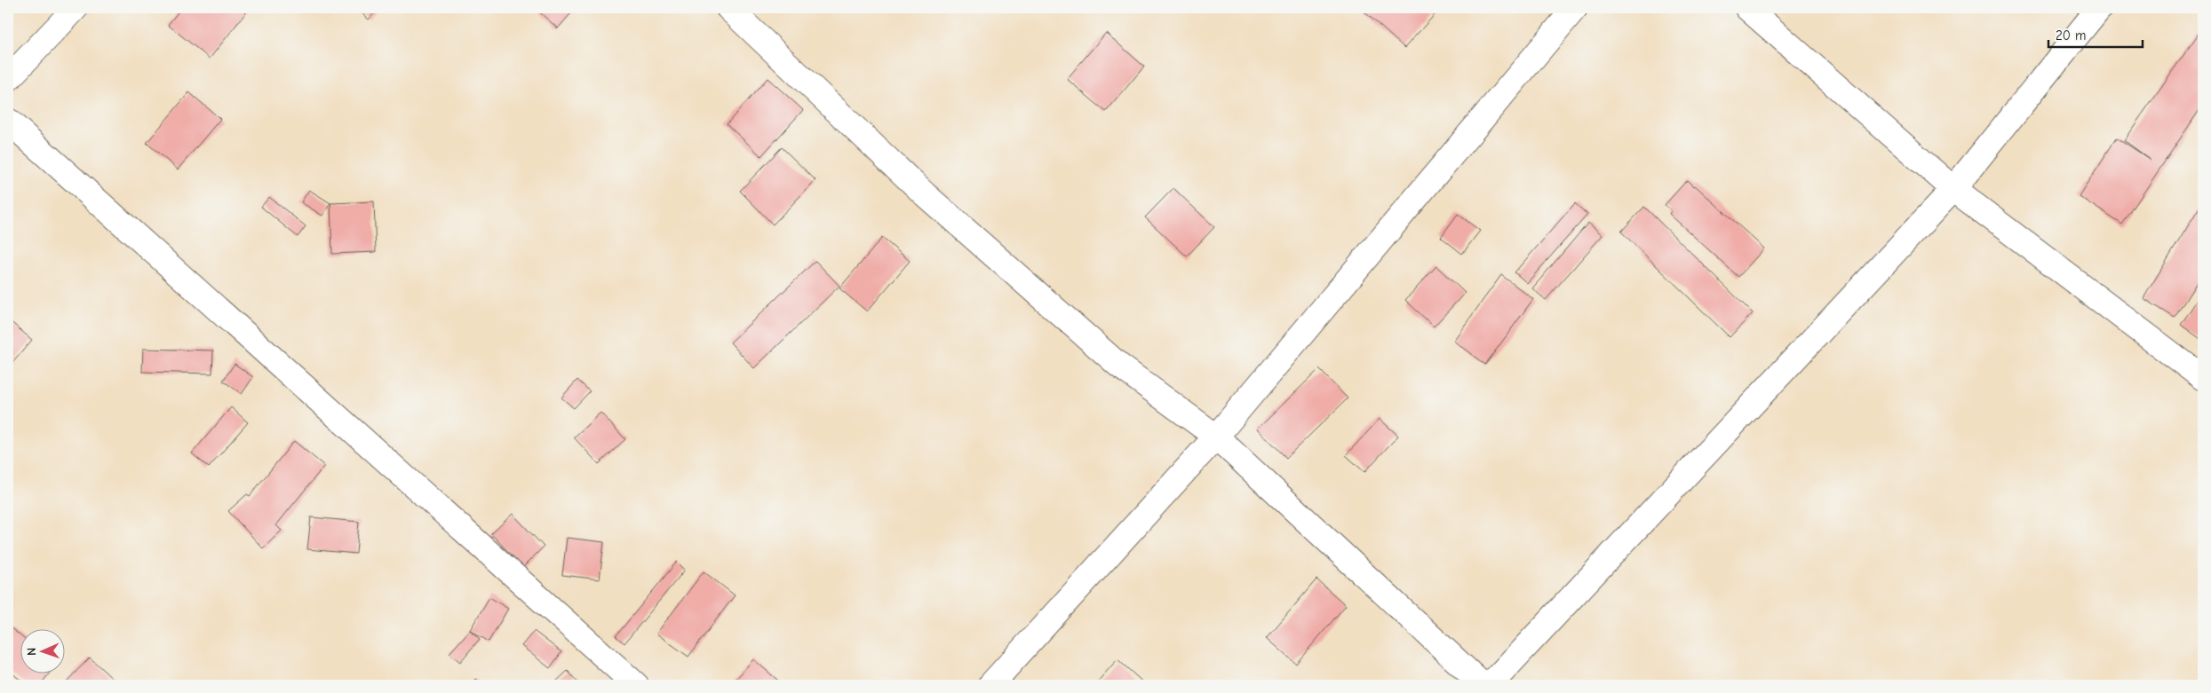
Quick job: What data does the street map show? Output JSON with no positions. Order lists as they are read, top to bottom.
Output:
{
  "scale_bar": "20 m",
  "north": "left"
}
